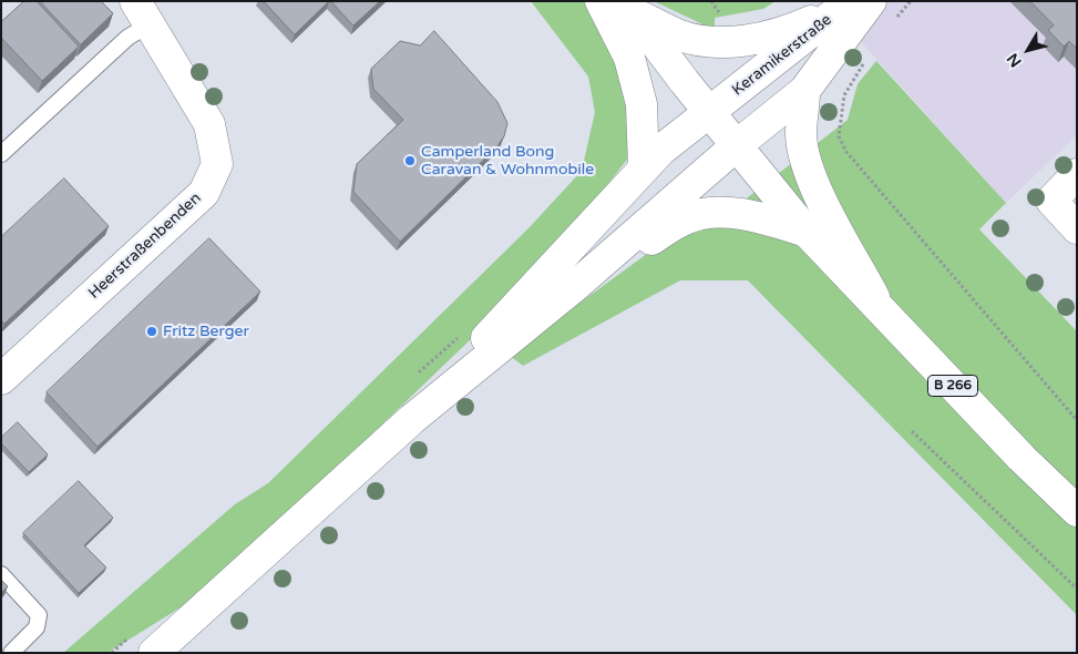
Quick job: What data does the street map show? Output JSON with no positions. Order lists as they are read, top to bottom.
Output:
{
  "streets": {
    "main road": ["Keramikerstraße", "Heerstraßenbenden", "B 266"]
  },
  "crossings": [
    ["Keramikerstraße", "B 266"]
  ],
  "places": ["Camperland Bong Caravan & Wohnmobile", "Fritz Berger"],
  "north": "bottom left"
}
